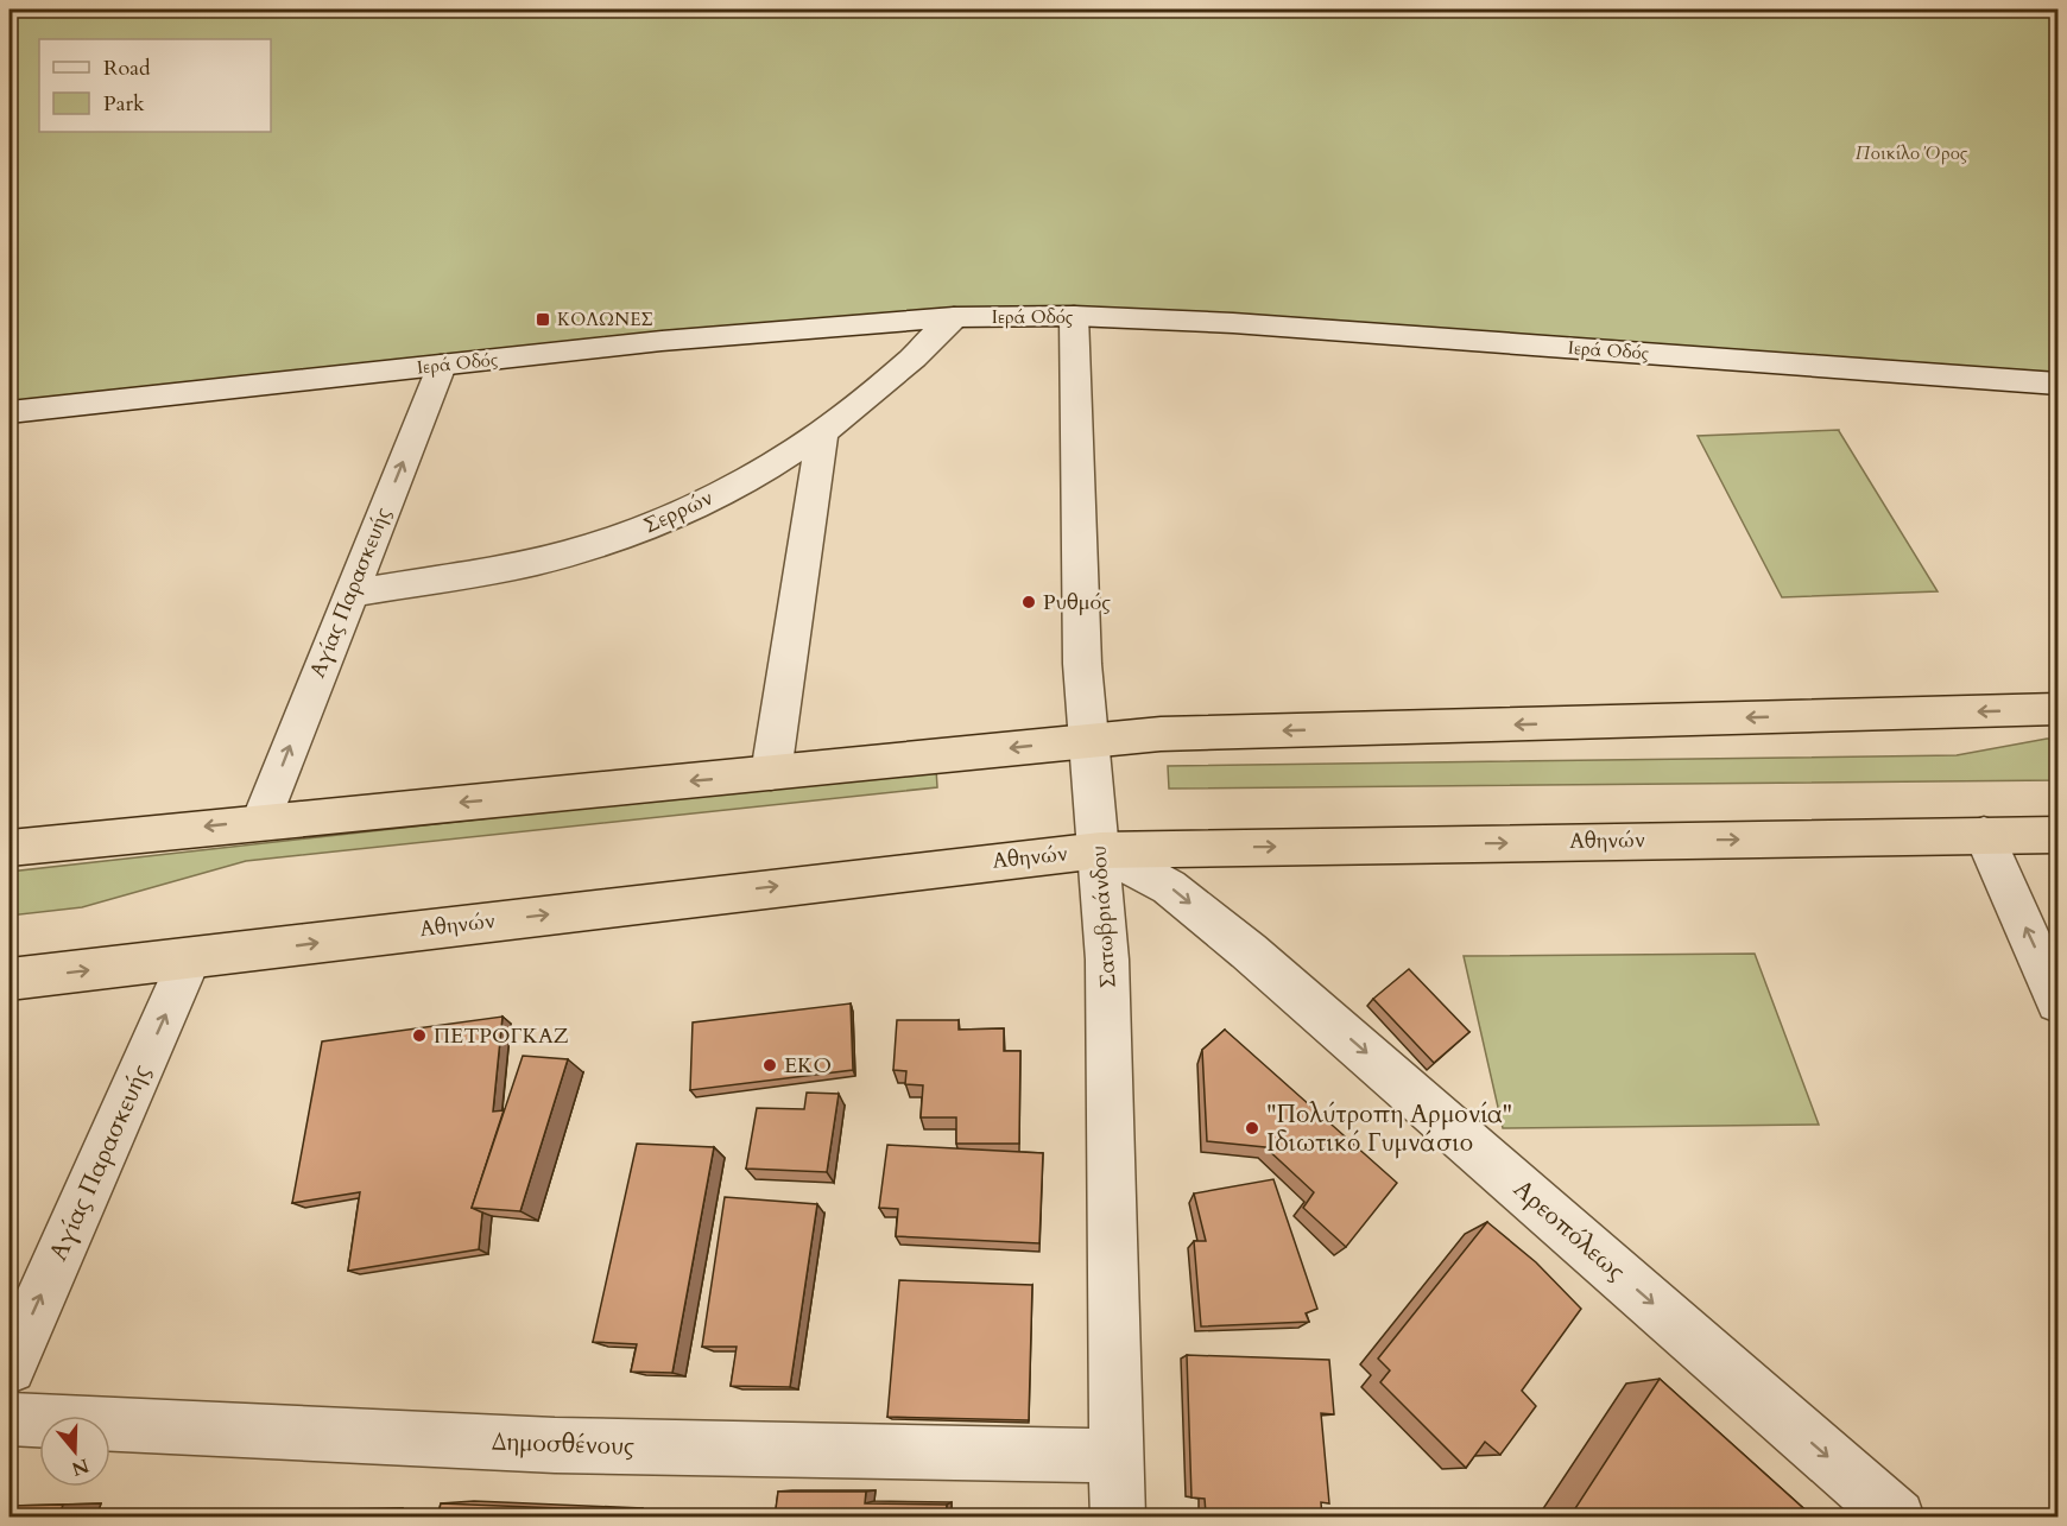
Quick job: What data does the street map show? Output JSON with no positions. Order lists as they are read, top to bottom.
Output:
{
  "streets": {
    "highway": ["Αθηνών"],
    "street": [
      "Ιερά Οδός",
      "Σερρών",
      "Αγίας Παρασκευής",
      "Σατωβριάνδου",
      "Αρεοπόλεως",
      "Δημοσθένους"
    ]
  },
  "crossings": [
    ["Ιερά Οδός", "Σερρών"],
    ["Ιερά Οδός", "Αγίας Παρασκευής"],
    ["Ιερά Οδός", "Σατωβριάνδου"],
    ["Σερρών", "Αγίας Παρασκευής"],
    ["Αγίας Παρασκευής", "Αθηνών"],
    ["Αθηνών", "Σατωβριάνδου"],
    ["Αθηνών", "Αρεοπόλεως"],
    ["Σατωβριάνδου", "Αρεοπόλεως"],
    ["Σατωβριάνδου", "Δημοσθένους"]
  ],
  "one_way": ["Αγίας Παρασκευής", "Αρεοπόλεως"],
  "parks": ["Ποικίλο Όρος"],
  "places": {
    "transit": ["ΚΟΛΩΝΕΣ"],
    "other": [
      "Ρυθμός",
      "ΠΕΤΡΟΓΚΑΖ",
      "EKO",
      "\"Πολύτροπη Αρμονία\" Ιδιωτικό Γυμνάσιο"
    ]
  },
  "legend": ["Road", "Park"],
  "north": "bottom"
}
